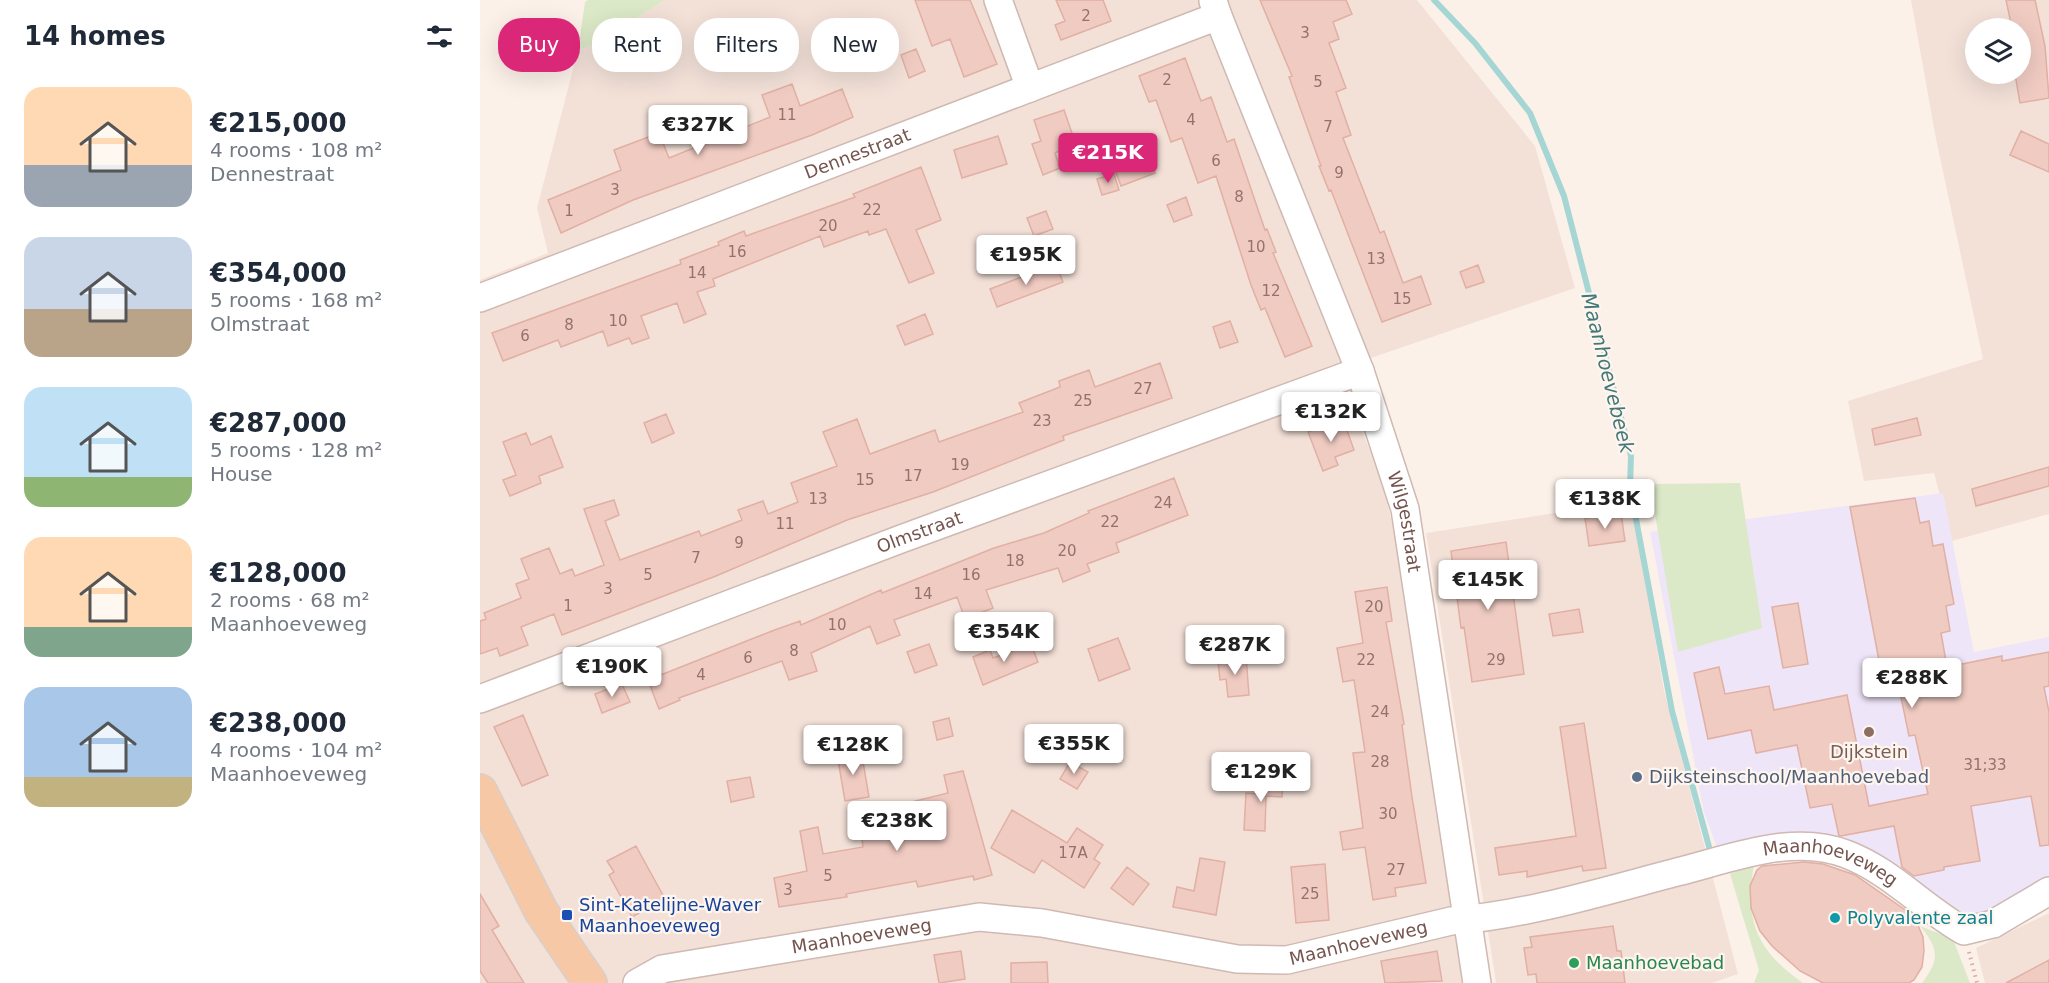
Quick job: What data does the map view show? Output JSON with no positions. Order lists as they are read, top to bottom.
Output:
{
  "streets": {
    "street": [
      "Dennestraat",
      "Wilgestraat",
      "Olmstraat",
      "Maanhoeveweg"
    ]
  },
  "crossings": [
    ["Dennestraat", "Wilgestraat"],
    ["Wilgestraat", "Olmstraat"],
    ["Wilgestraat", "Maanhoeveweg"]
  ],
  "water": ["Maanhoevebeek"],
  "places": {
    "other": [
      "Dijkstein",
      "Dijksteinschool/Maanhoevebad",
      "Polyvalente zaal",
      "Maanhoevebad"
    ],
    "transit": ["Sint-Katelijne-Waver Maanhoeveweg"]
  },
  "house_numbers": [
    "2",
    "3",
    "2",
    "5",
    "11",
    "4",
    "7",
    "6",
    "9",
    "3",
    "8",
    "22",
    "1",
    "20",
    "10",
    "16",
    "13",
    "14",
    "12",
    "15",
    "10",
    "8",
    "6",
    "27",
    "25",
    "23",
    "19",
    "17",
    "15",
    "13",
    "24",
    "22",
    "11",
    "9",
    "20",
    "7",
    "18",
    "5",
    "16",
    "3",
    "14",
    "1",
    "20",
    "10",
    "8",
    "6",
    "22",
    "29",
    "4",
    "24",
    "28",
    "31;33",
    "30",
    "17A",
    "27",
    "5",
    "3",
    "25"
  ],
  "page": {
    "heading": "14 homes",
    "chip": [
      "Buy",
      "Rent",
      "Filters",
      "New"
    ],
    "list": [
      {
        "name": "€215,000",
        "note": "4 rooms · 108 m² · Dennestraat"
      },
      {
        "name": "€354,000",
        "note": "5 rooms · 168 m² · Olmstraat"
      },
      {
        "name": "€287,000",
        "note": "5 rooms · 128 m² · House"
      },
      {
        "name": "€128,000",
        "note": "2 rooms · 68 m² · Maanhoeveweg"
      },
      {
        "name": "€238,000",
        "note": "4 rooms · 104 m² · Maanhoeveweg"
      }
    ],
    "price": [
      "€327K",
      "€215K",
      "€195K",
      "€132K",
      "€138K",
      "€145K",
      "€354K",
      "€287K",
      "€190K",
      "€288K",
      "€355K",
      "€128K",
      "€129K",
      "€238K"
    ]
  }
}
